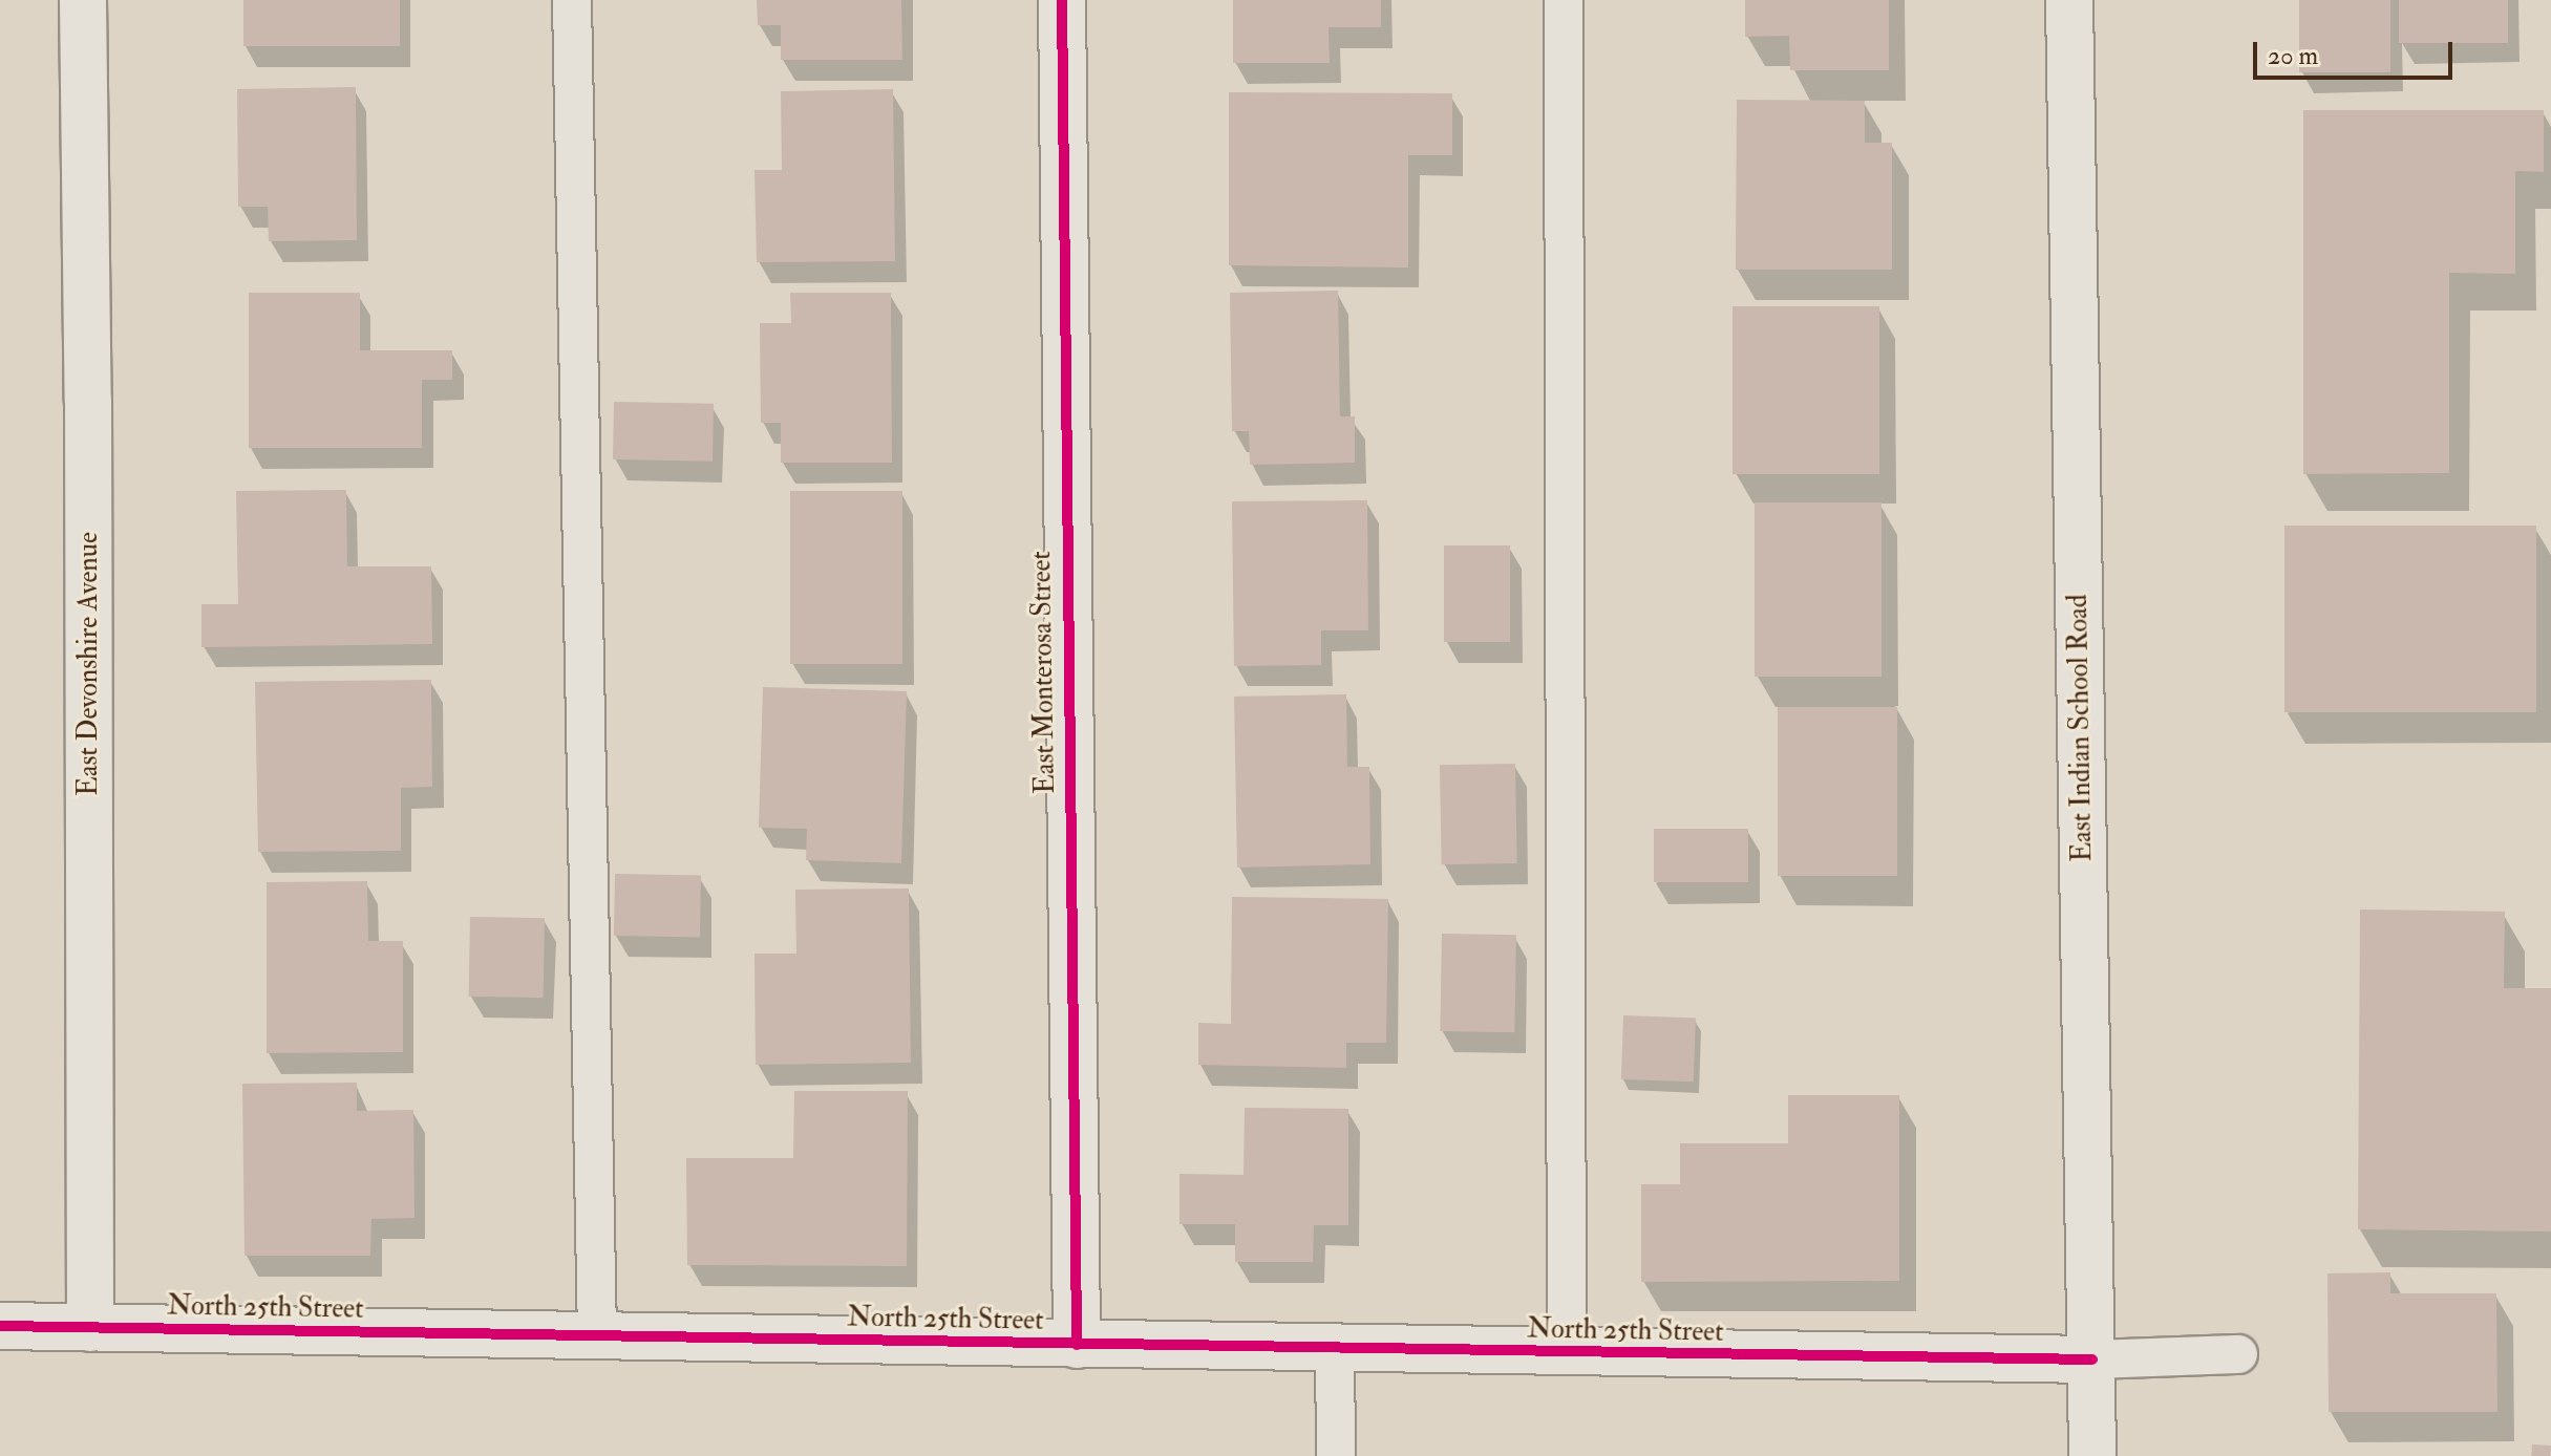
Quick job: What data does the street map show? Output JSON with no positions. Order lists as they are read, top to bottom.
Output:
{
  "streets": {
    "street": [
      "East Devonshire Avenue",
      "East Monterosa Street",
      "East Indian School Road",
      "North 25th Street"
    ]
  },
  "crossings": [
    ["East Devonshire Avenue", "North 25th Street"],
    ["East Monterosa Street", "North 25th Street"],
    ["East Indian School Road", "North 25th Street"]
  ],
  "scale_bar": "20 m"
}
